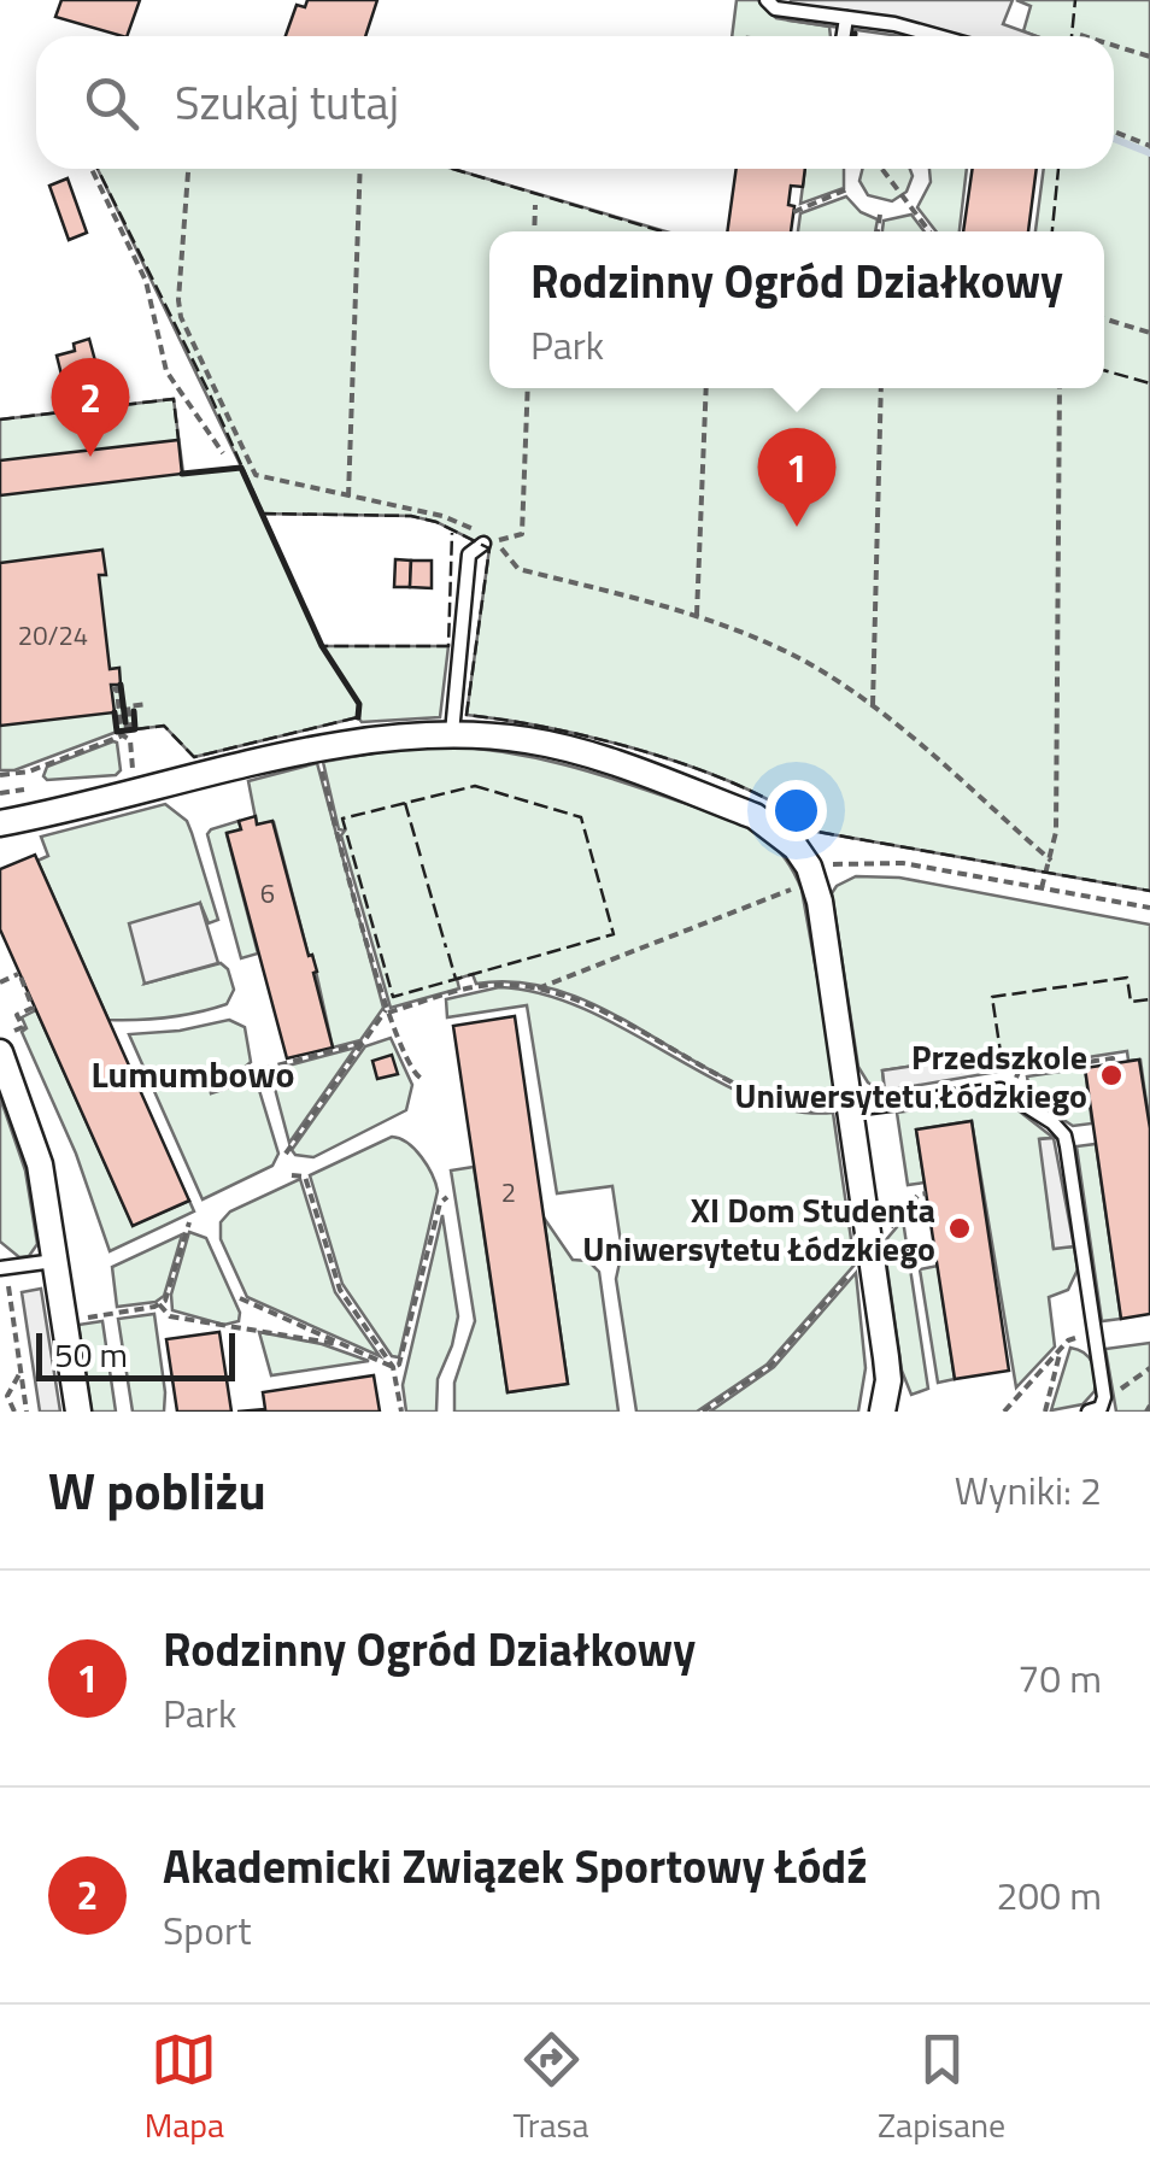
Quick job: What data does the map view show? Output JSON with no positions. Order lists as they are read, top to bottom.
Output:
{
  "districts": ["Lumumbowo"],
  "places": ["Przedszkole Uniwersytetu Łódzkiego", "XI Dom Studenta Uniwersytetu Łódzkiego"],
  "house_numbers": ["20/24", "6", "2"],
  "scale_bar": "50 m",
  "page": {
    "search": "Szukaj tutaj",
    "popup": ["Rodzinny Ogród Działkowy", "Park"],
    "pins": ["2", "1"],
    "scale": "50 m",
    "heading": ["W pobliżu", "Wyniki: 2"],
    "list": [
      {
        "mark": "1",
        "name": "Rodzinny Ogród Działkowy",
        "note": "Park",
        "value": "70 m"
      },
      {
        "mark": "2",
        "name": "Akademicki Związek Sportowy Łódź",
        "note": "Sport",
        "value": "200 m"
      }
    ],
    "nav": ["Mapa", "Trasa", "Zapisane"]
  }
}
